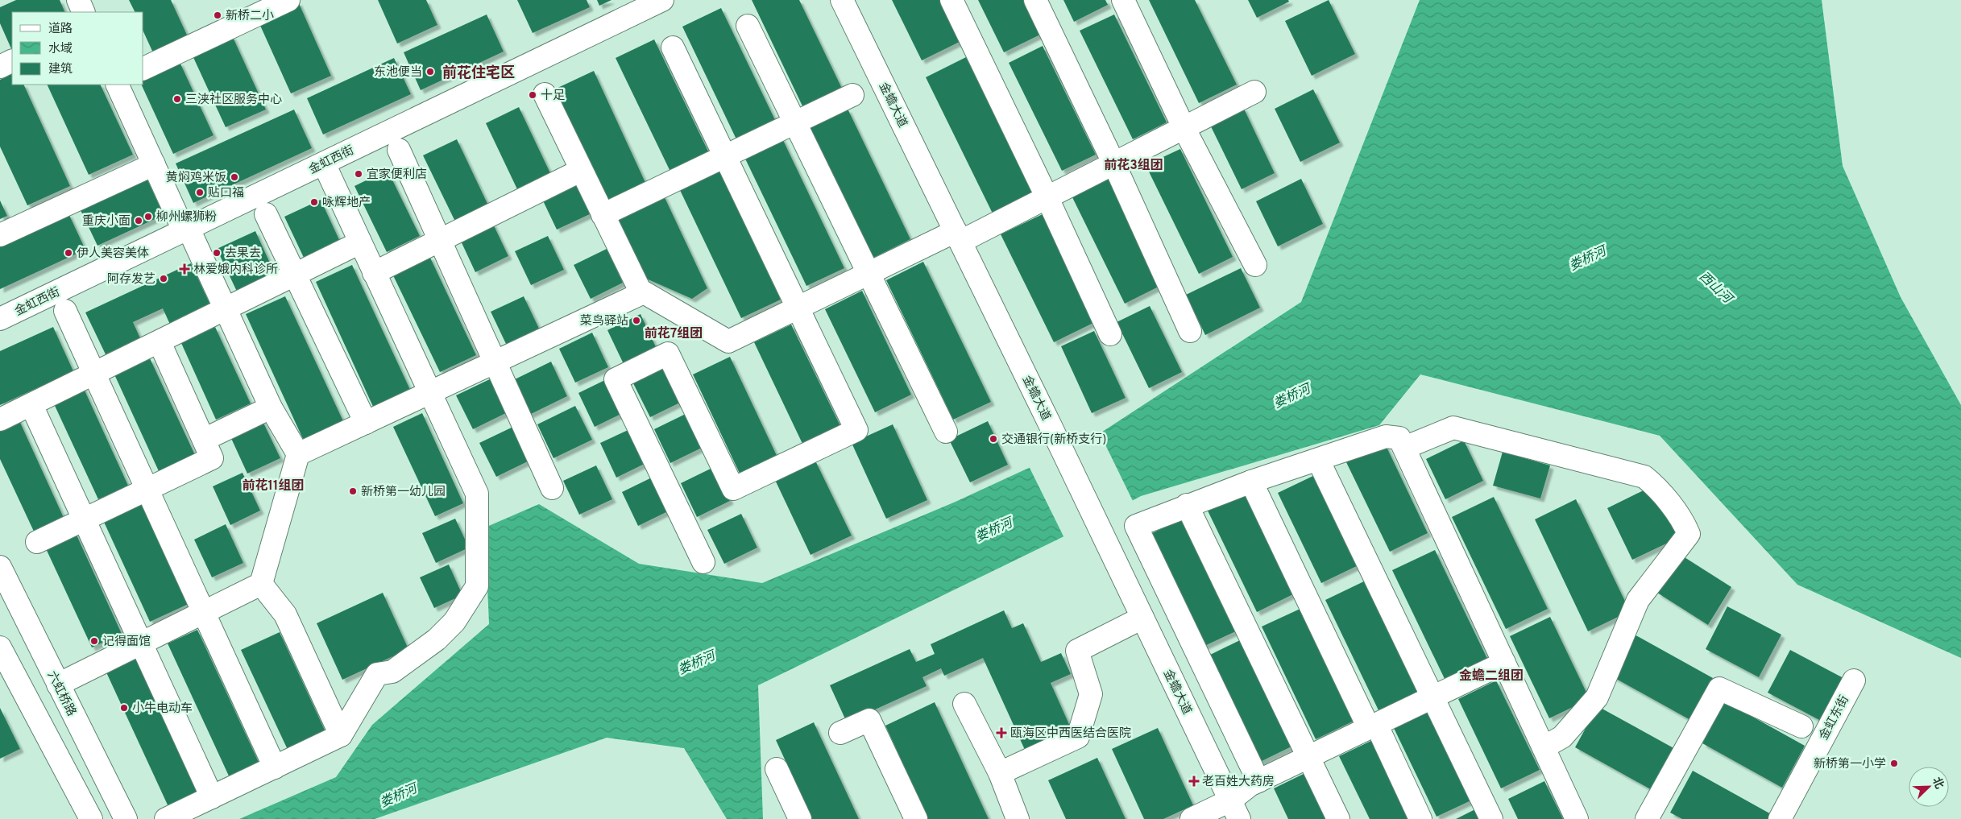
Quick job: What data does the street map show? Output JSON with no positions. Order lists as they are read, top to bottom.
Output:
{
  "streets": {
    "street": [
      "金蟾大道",
      "金虹西街",
      "六虹桥路",
      "金虹东街"
    ]
  },
  "districts": [
    "前花住宅区",
    "前花3组团",
    "前花7组团",
    "前花11组团",
    "金蟾二组团"
  ],
  "water": ["娄桥河", "西山河"],
  "places": {
    "other": [
      "新桥二小",
      "东池便当",
      "十足",
      "三浃社区服务中心",
      "宜家便利店",
      "黄焖鸡米饭",
      "贴口福",
      "咏辉地产",
      "柳州螺狮粉",
      "重庆小面",
      "伊人美容美体",
      "去果去",
      "阿存发艺",
      "菜鸟驿站",
      "交通银行(新桥支行)",
      "新桥第一幼儿园",
      "记得面馆",
      "小牛电动车",
      "新桥第一小学"
    ],
    "health": ["林爱娥内科诊所", "瓯海区中西医结合医院", "老百姓大药房"]
  },
  "legend": ["道路", "水域", "建筑"],
  "north": "top right"
}
